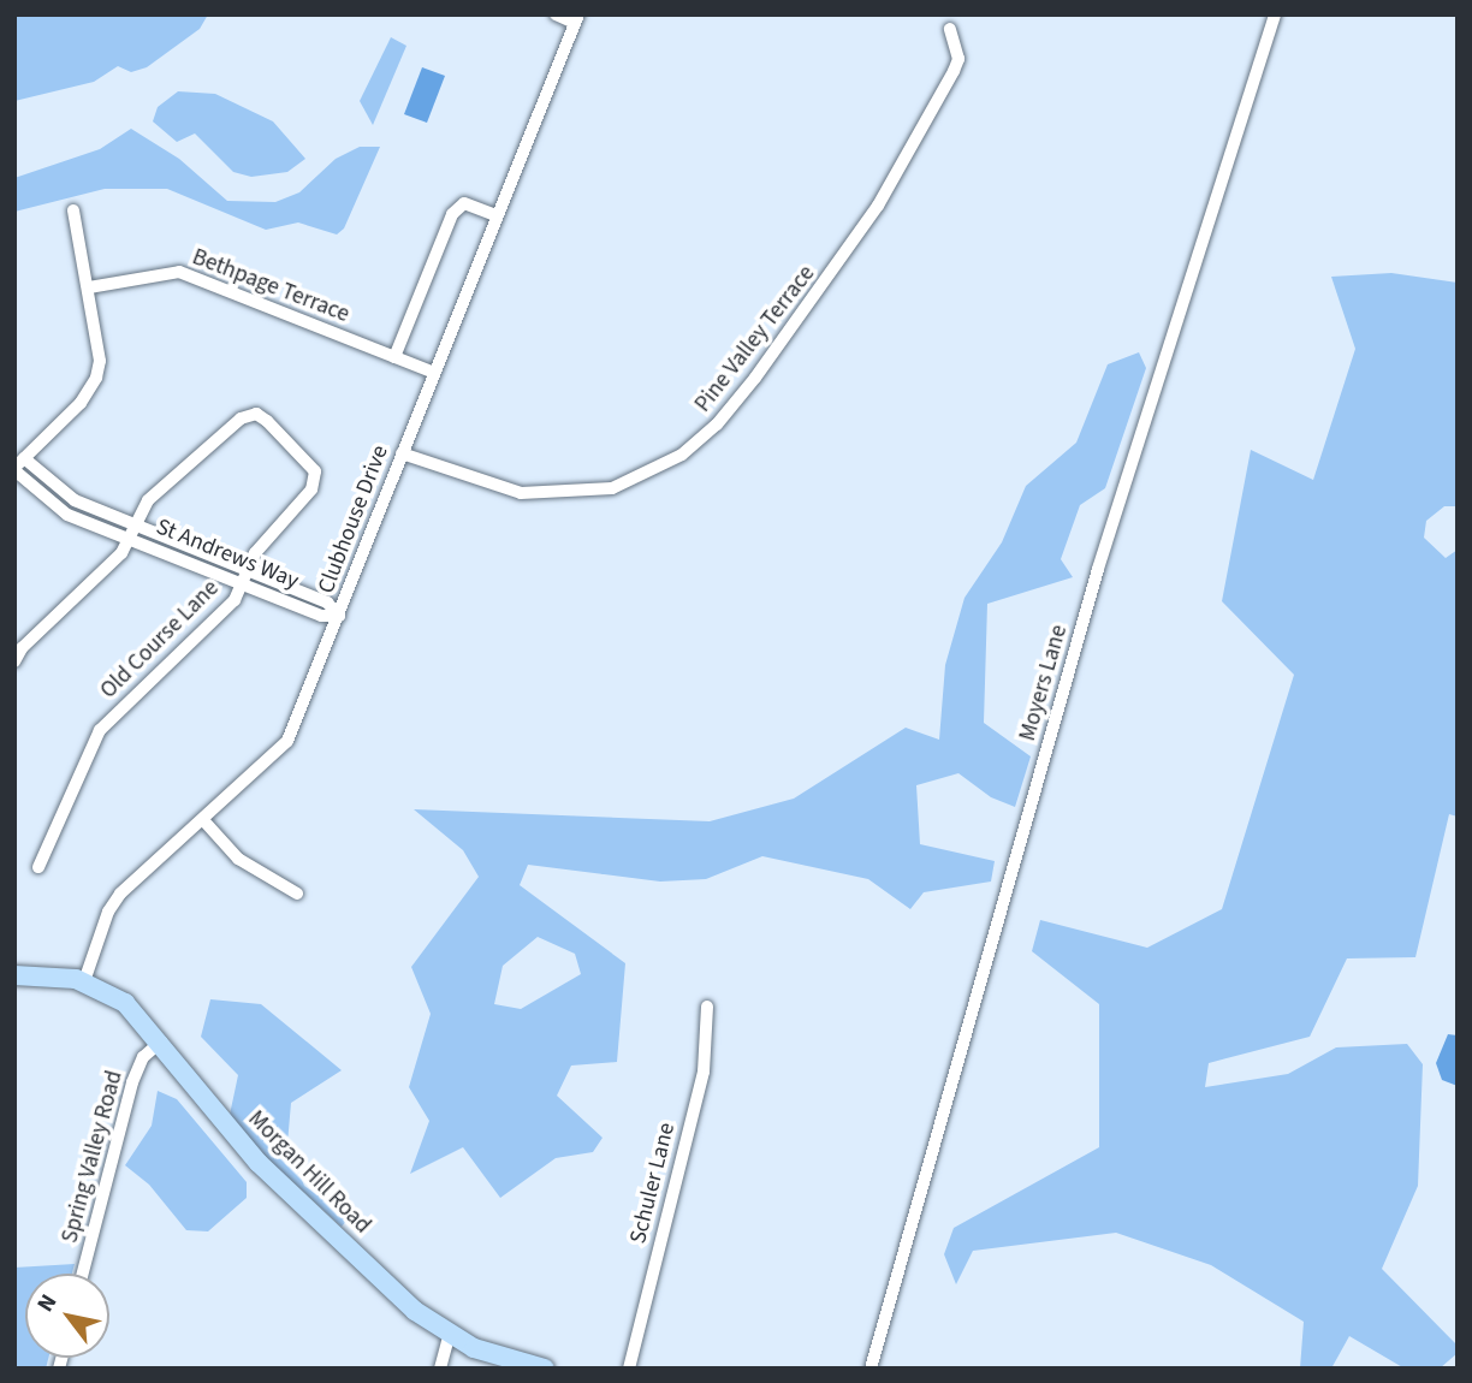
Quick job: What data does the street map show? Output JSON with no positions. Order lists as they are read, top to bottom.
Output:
{
  "streets": {
    "main road": ["Morgan Hill Road"],
    "street": [
      "Bethpage Terrace",
      "Pine Valley Terrace",
      "Clubhouse Drive",
      "St Andrews Way",
      "Old Course Lane",
      "Moyers Lane",
      "Spring Valley Road",
      "Schuler Lane"
    ]
  },
  "crossings": [
    ["Bethpage Terrace", "Clubhouse Drive"],
    ["Pine Valley Terrace", "Clubhouse Drive"],
    ["Clubhouse Drive", "St Andrews Way"],
    ["Clubhouse Drive", "Morgan Hill Road"],
    ["St Andrews Way", "Old Course Lane"],
    ["Spring Valley Road", "Morgan Hill Road"]
  ],
  "north": "top left"
}
